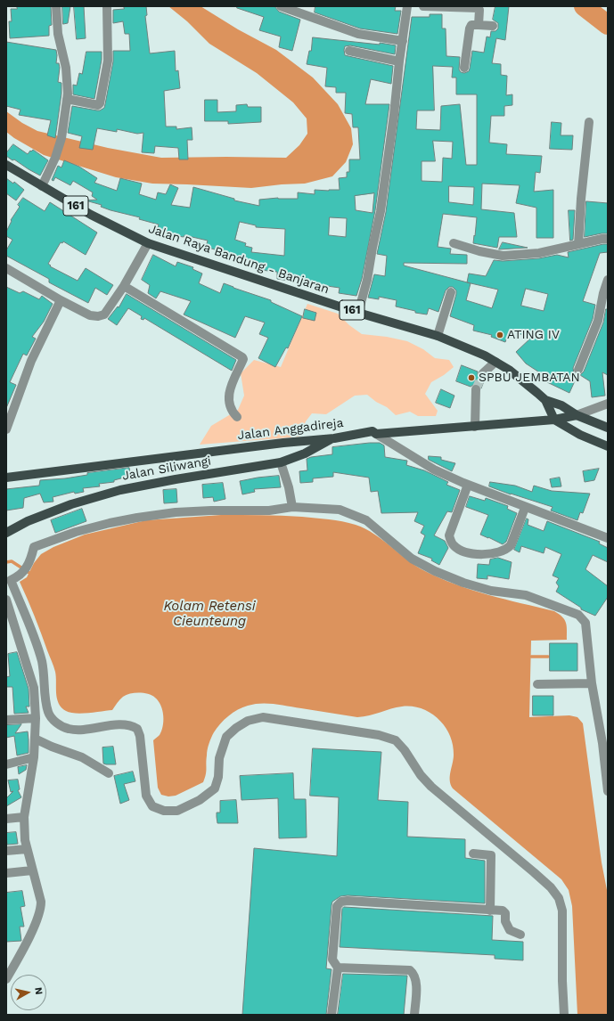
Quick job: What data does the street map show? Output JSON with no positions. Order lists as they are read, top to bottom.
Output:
{
  "streets": {
    "main road": [
      "161",
      "Jalan Raya Bandung - Banjaran",
      "Jalan Anggadireja",
      "Jalan Siliwangi"
    ]
  },
  "crossings": [
    ["Jalan Raya Bandung - Banjaran", "Jalan Anggadireja"],
    ["Jalan Anggadireja", "Jalan Siliwangi"]
  ],
  "water": ["Kolam Retensi Cieunteung"],
  "places": ["ATING IV", "SPBU JEMBATAN"],
  "north": "right"
}
